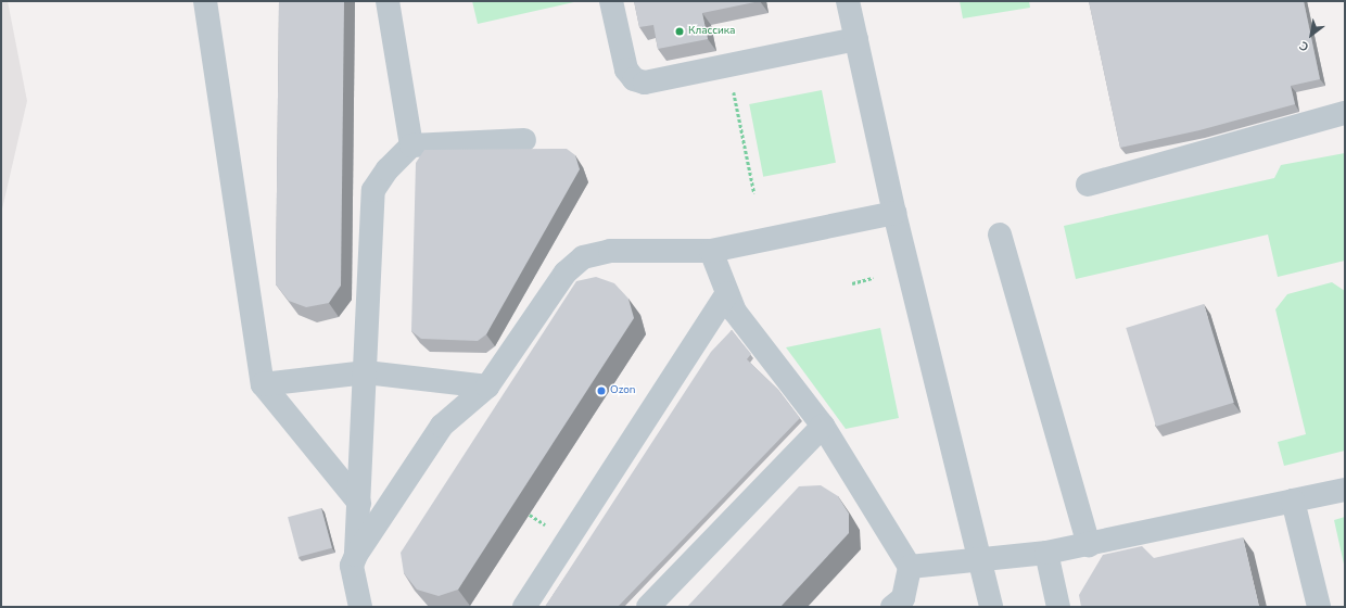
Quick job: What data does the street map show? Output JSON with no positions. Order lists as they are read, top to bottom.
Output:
{
  "places": ["Классика", "Ozon"],
  "north": "bottom left"
}
